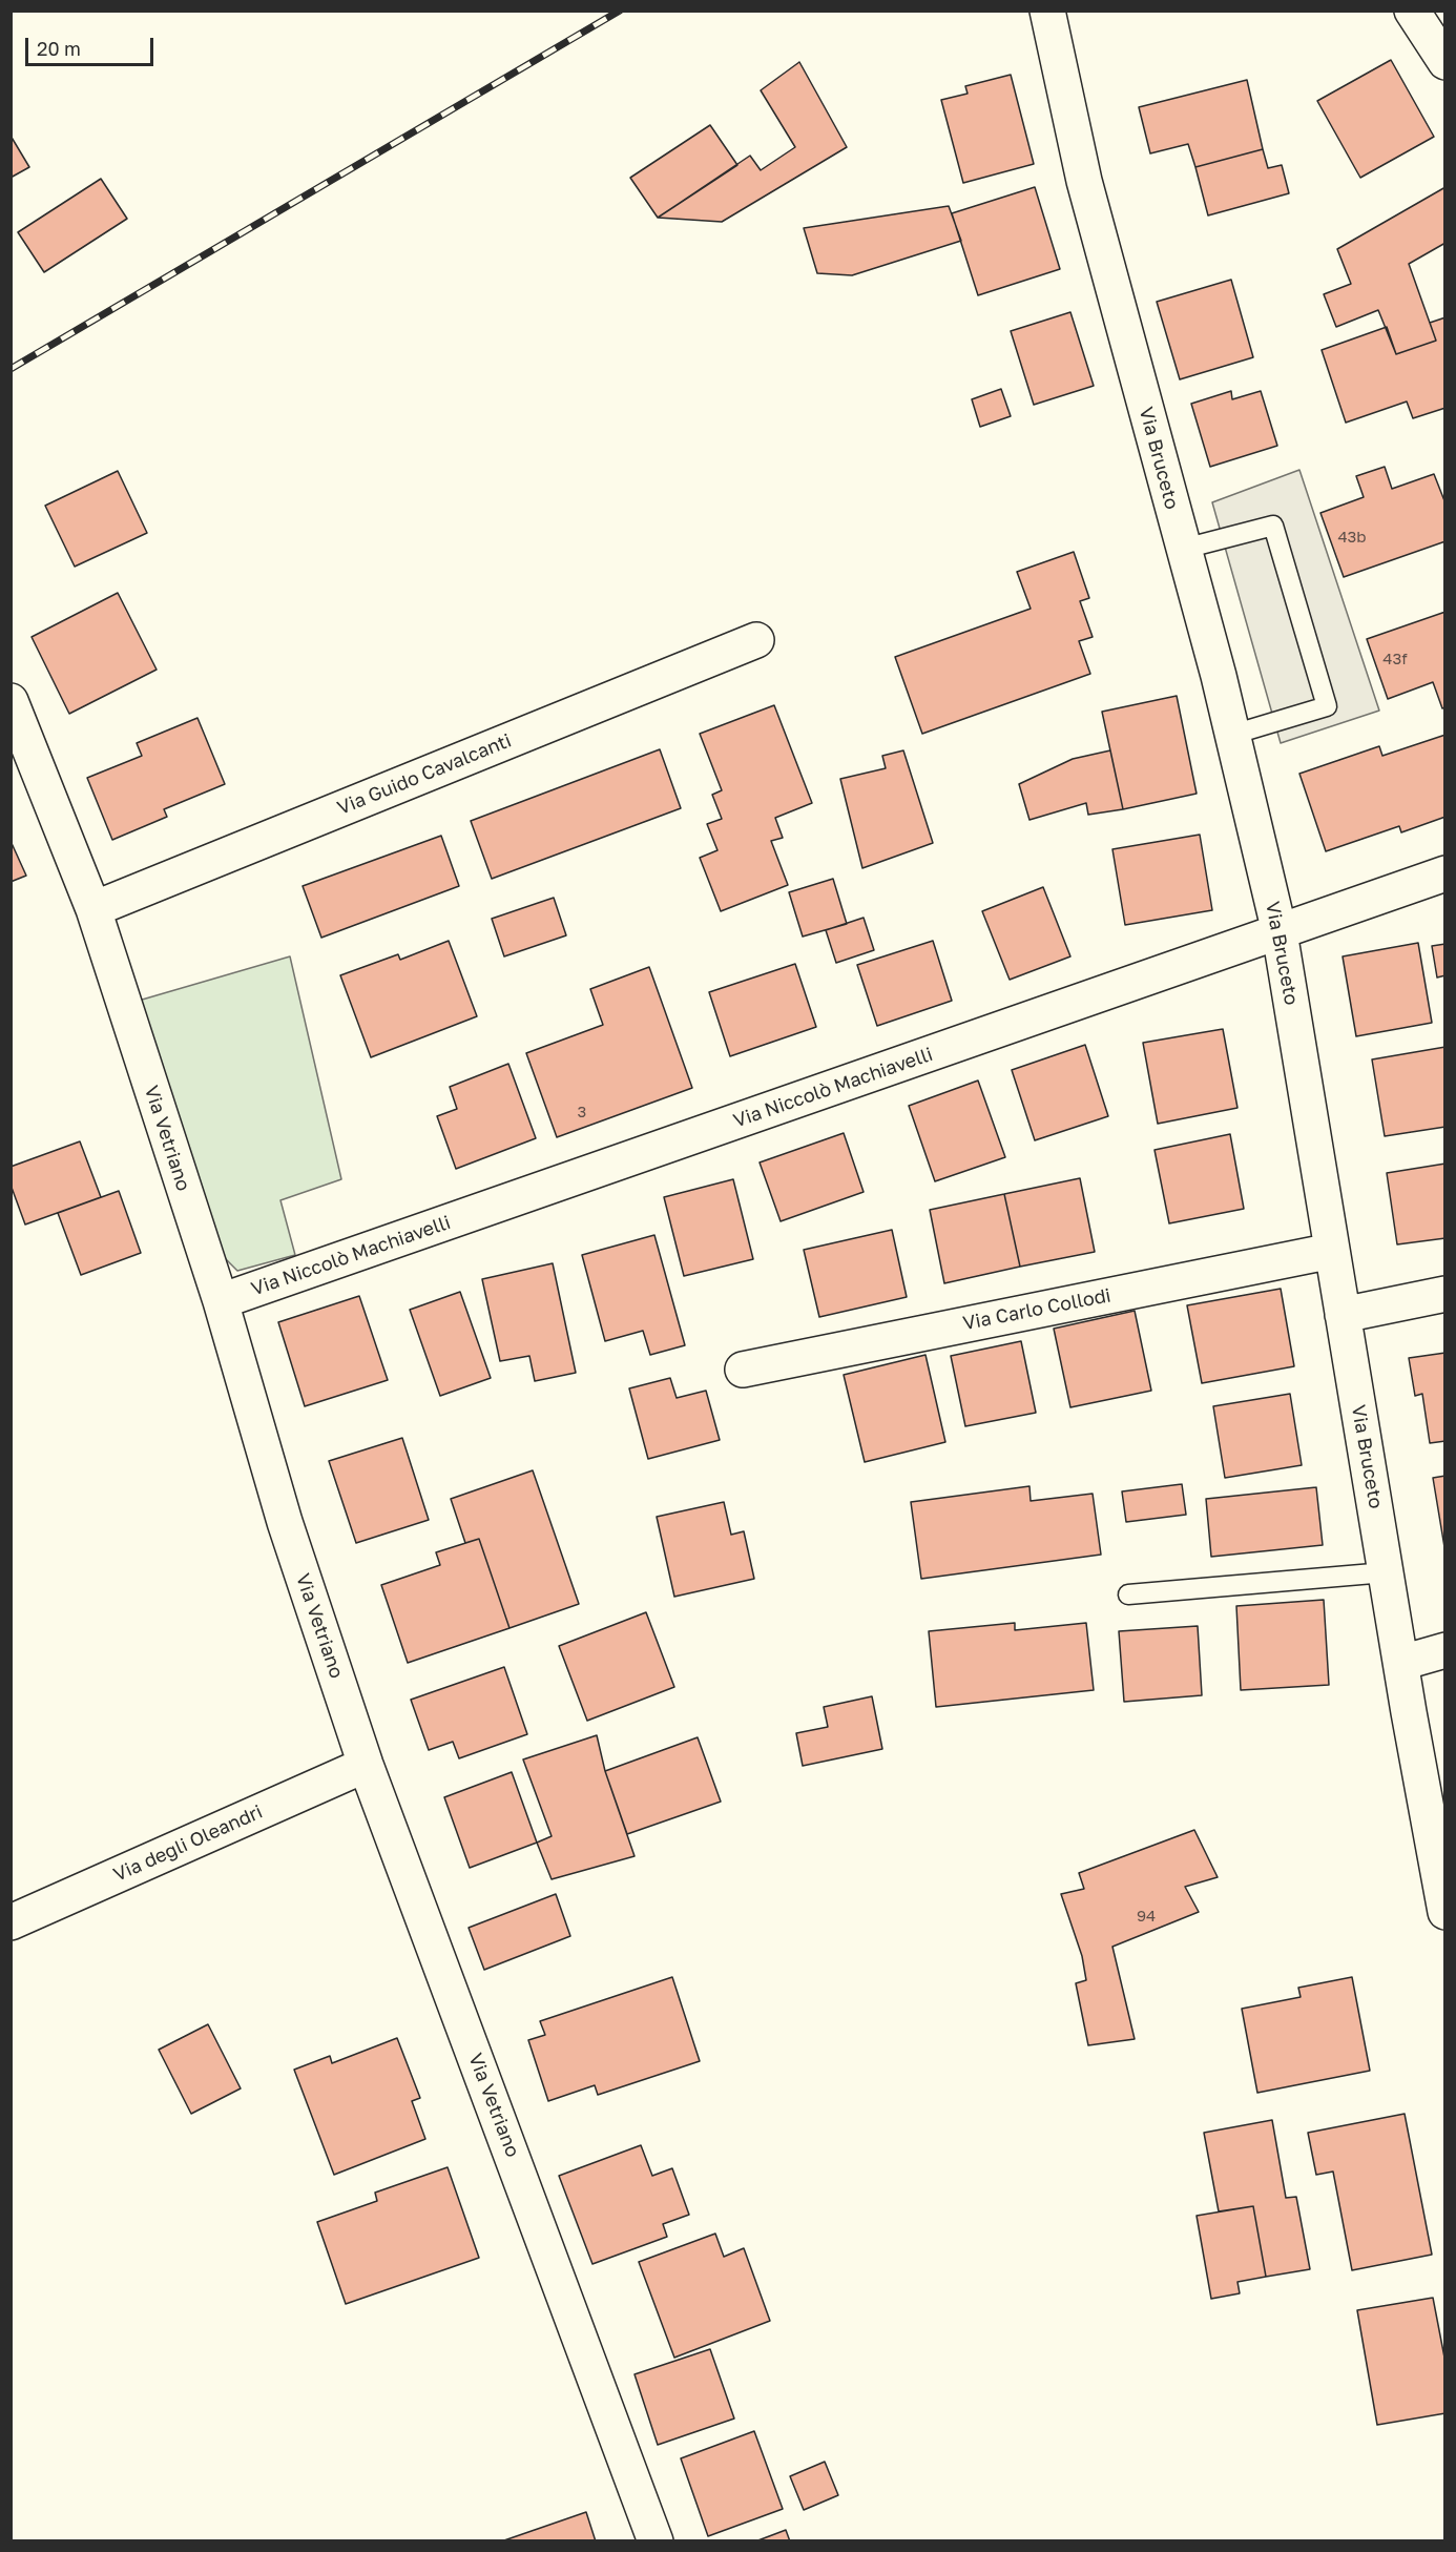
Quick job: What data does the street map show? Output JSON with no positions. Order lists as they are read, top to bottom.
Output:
{
  "streets": {
    "street": [
      "Via Bruceto",
      "Via Guido Cavalcanti",
      "Via Niccolò Machiavelli",
      "Via Vetriano",
      "Via Carlo Collodi",
      "Via degli Oleandri"
    ]
  },
  "crossings": [
    ["Via Bruceto", "Via Niccolò Machiavelli"],
    ["Via Bruceto", "Via Carlo Collodi"],
    ["Via Guido Cavalcanti", "Via Vetriano"],
    ["Via Niccolò Machiavelli", "Via Vetriano"],
    ["Via Vetriano", "Via degli Oleandri"]
  ],
  "house_numbers": [
    "43b",
    "43f",
    "3",
    "94"
  ],
  "scale_bar": "20 m"
}
